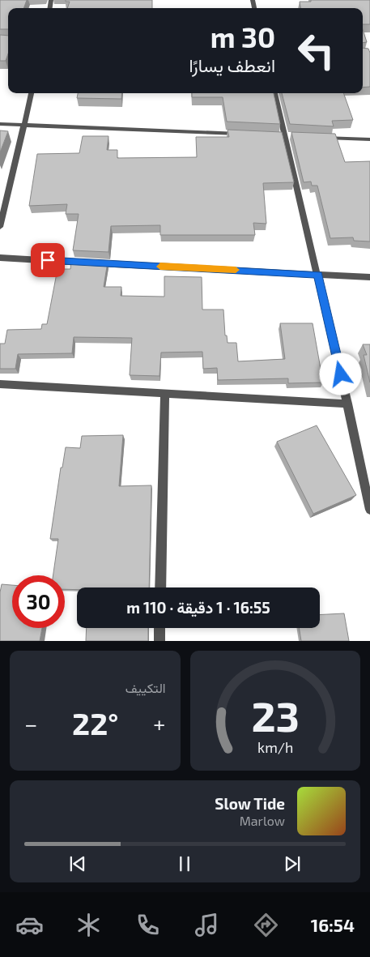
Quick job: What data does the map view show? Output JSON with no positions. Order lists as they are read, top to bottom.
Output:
{
  "page": {
    "turn": ["30 m", "انعطف يسارًا"],
    "limit": "30",
    "trip": "16:55 · 1 دقيقة · 110 m",
    "tile": "التكييف",
    "heat": ["−", "22°", "+"],
    "song": ["Slow Tide", "Marlow"],
    "tabs": "16:54",
    "gauge": ["23", "km/h"]
  }
}
